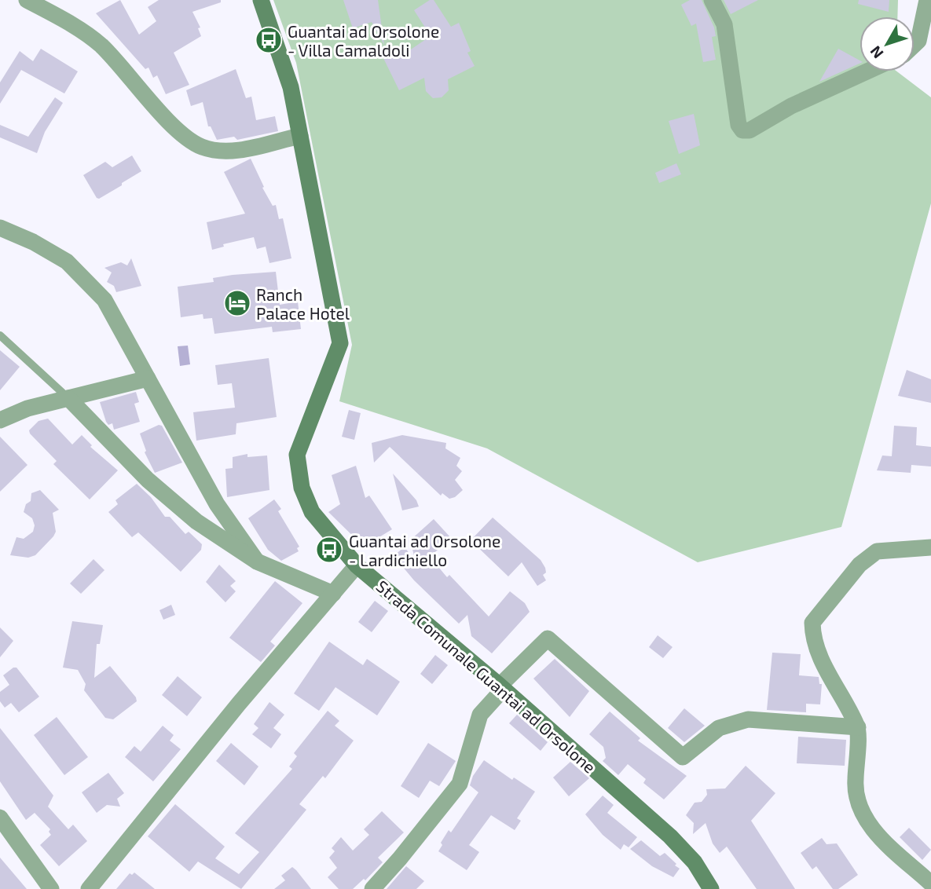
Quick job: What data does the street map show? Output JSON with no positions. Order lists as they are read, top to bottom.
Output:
{
  "streets": {
    "street": ["Strada Comunale Guantai ad Orsolone"]
  },
  "places": {
    "bus stop": ["Guantai ad Orsolone - Villa Camaldoli", "Guantai ad Orsolone - Lardichiello"],
    "hotel": ["Ranch Palace Hotel"]
  },
  "north": "bottom left"
}
